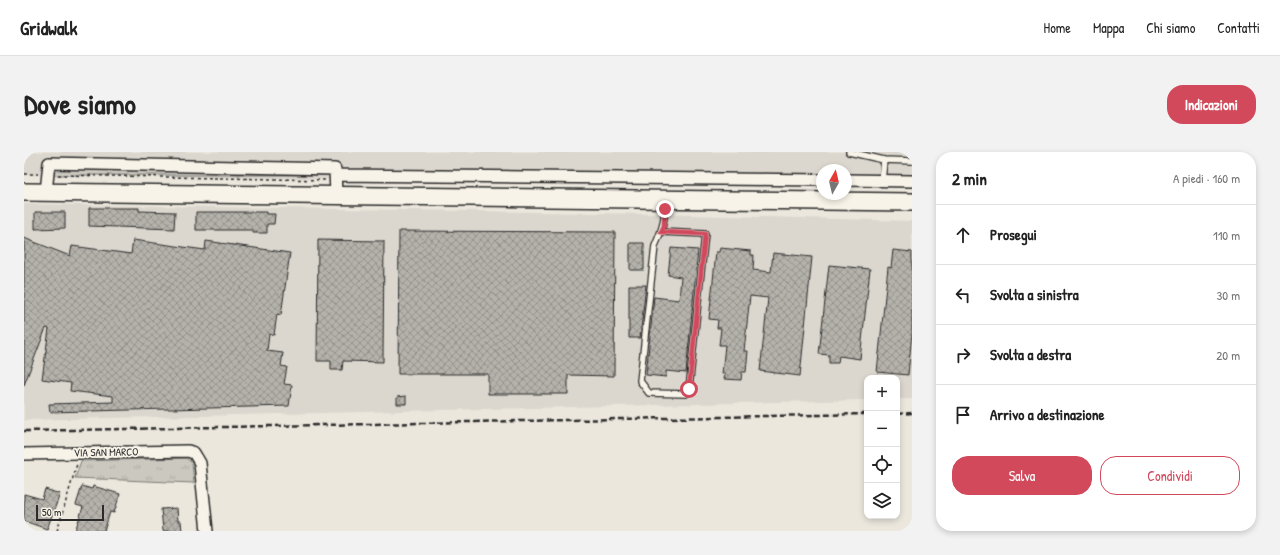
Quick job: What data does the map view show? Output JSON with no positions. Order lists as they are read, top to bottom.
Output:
{
  "streets": {
    "street": ["VIA SAN MARCO"]
  },
  "scale_bar": "50 m",
  "north": "top",
  "page": {
    "header": "Gridwalk",
    "nav": [
      "Home",
      "Mappa",
      "Chi siamo",
      "Contatti"
    ],
    "title": "Dove siamo",
    "buttons": [
      "Indicazioni",
      ["Salva", "Condividi"]
    ],
    "heading": ["2 min", "A piedi · 160 m"],
    "list": [
      ["Prosegui", "110 m"],
      ["Svolta a sinistra", "30 m"],
      ["Svolta a destra", "20 m"],
      "Arrivo a destinazione"
    ],
    "map_buttons": ["+", "−"],
    "scale": "50 m"
  }
}
